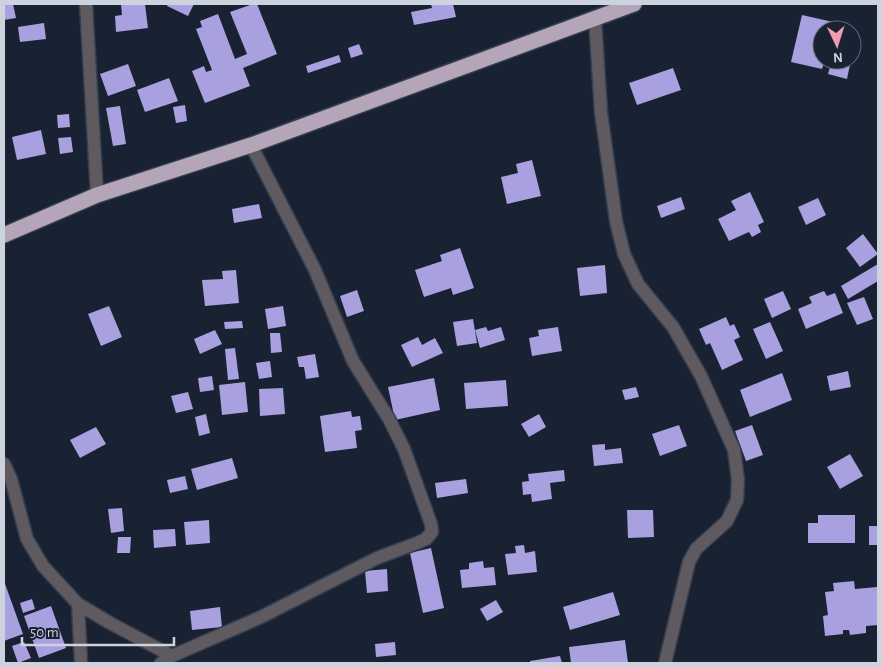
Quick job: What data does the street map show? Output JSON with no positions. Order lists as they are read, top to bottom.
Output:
{
  "scale_bar": "50 m",
  "north": "bottom"
}
